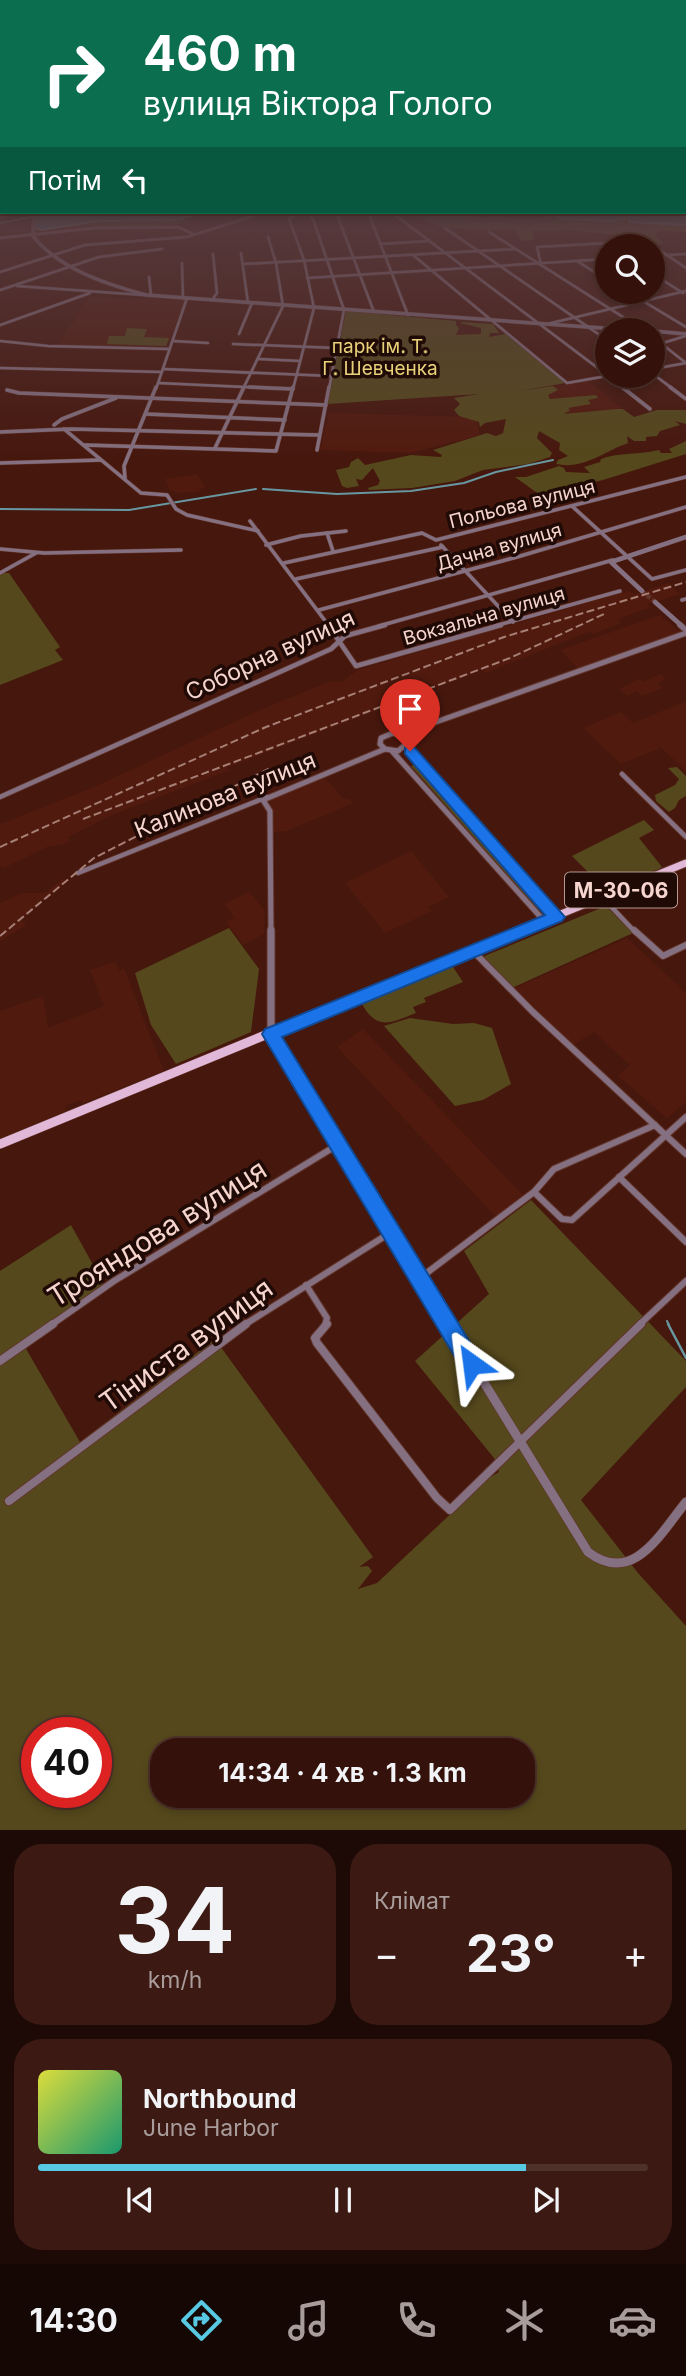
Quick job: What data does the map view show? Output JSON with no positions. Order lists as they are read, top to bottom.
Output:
{
  "streets": {
    "main road": ["М-30-06"],
    "street": [
      "Польова вулиця",
      "Дачна вулиця",
      "Вокзальна вулиця",
      "Соборна вулиця",
      "Калинова вулиця",
      "Трояндова вулиця",
      "Тіниста вулиця"
    ]
  },
  "crossings": [
    ["Вокзальна вулиця", "Соборна вулиця"]
  ],
  "parks": ["парк ім. Т. Г. Шевченка"],
  "page": {
    "turn": ["460 m", "вулиця Віктора Голого"],
    "then": "Потім",
    "limit": "40",
    "trip": "14:34 · 4 хв · 1.3 km",
    "tile": [
      ["34", "km/h"],
      "Клімат"
    ],
    "heat": ["−", "23°", "+"],
    "song": ["Northbound", "June Harbor"],
    "tabs": "14:30"
  }
}
